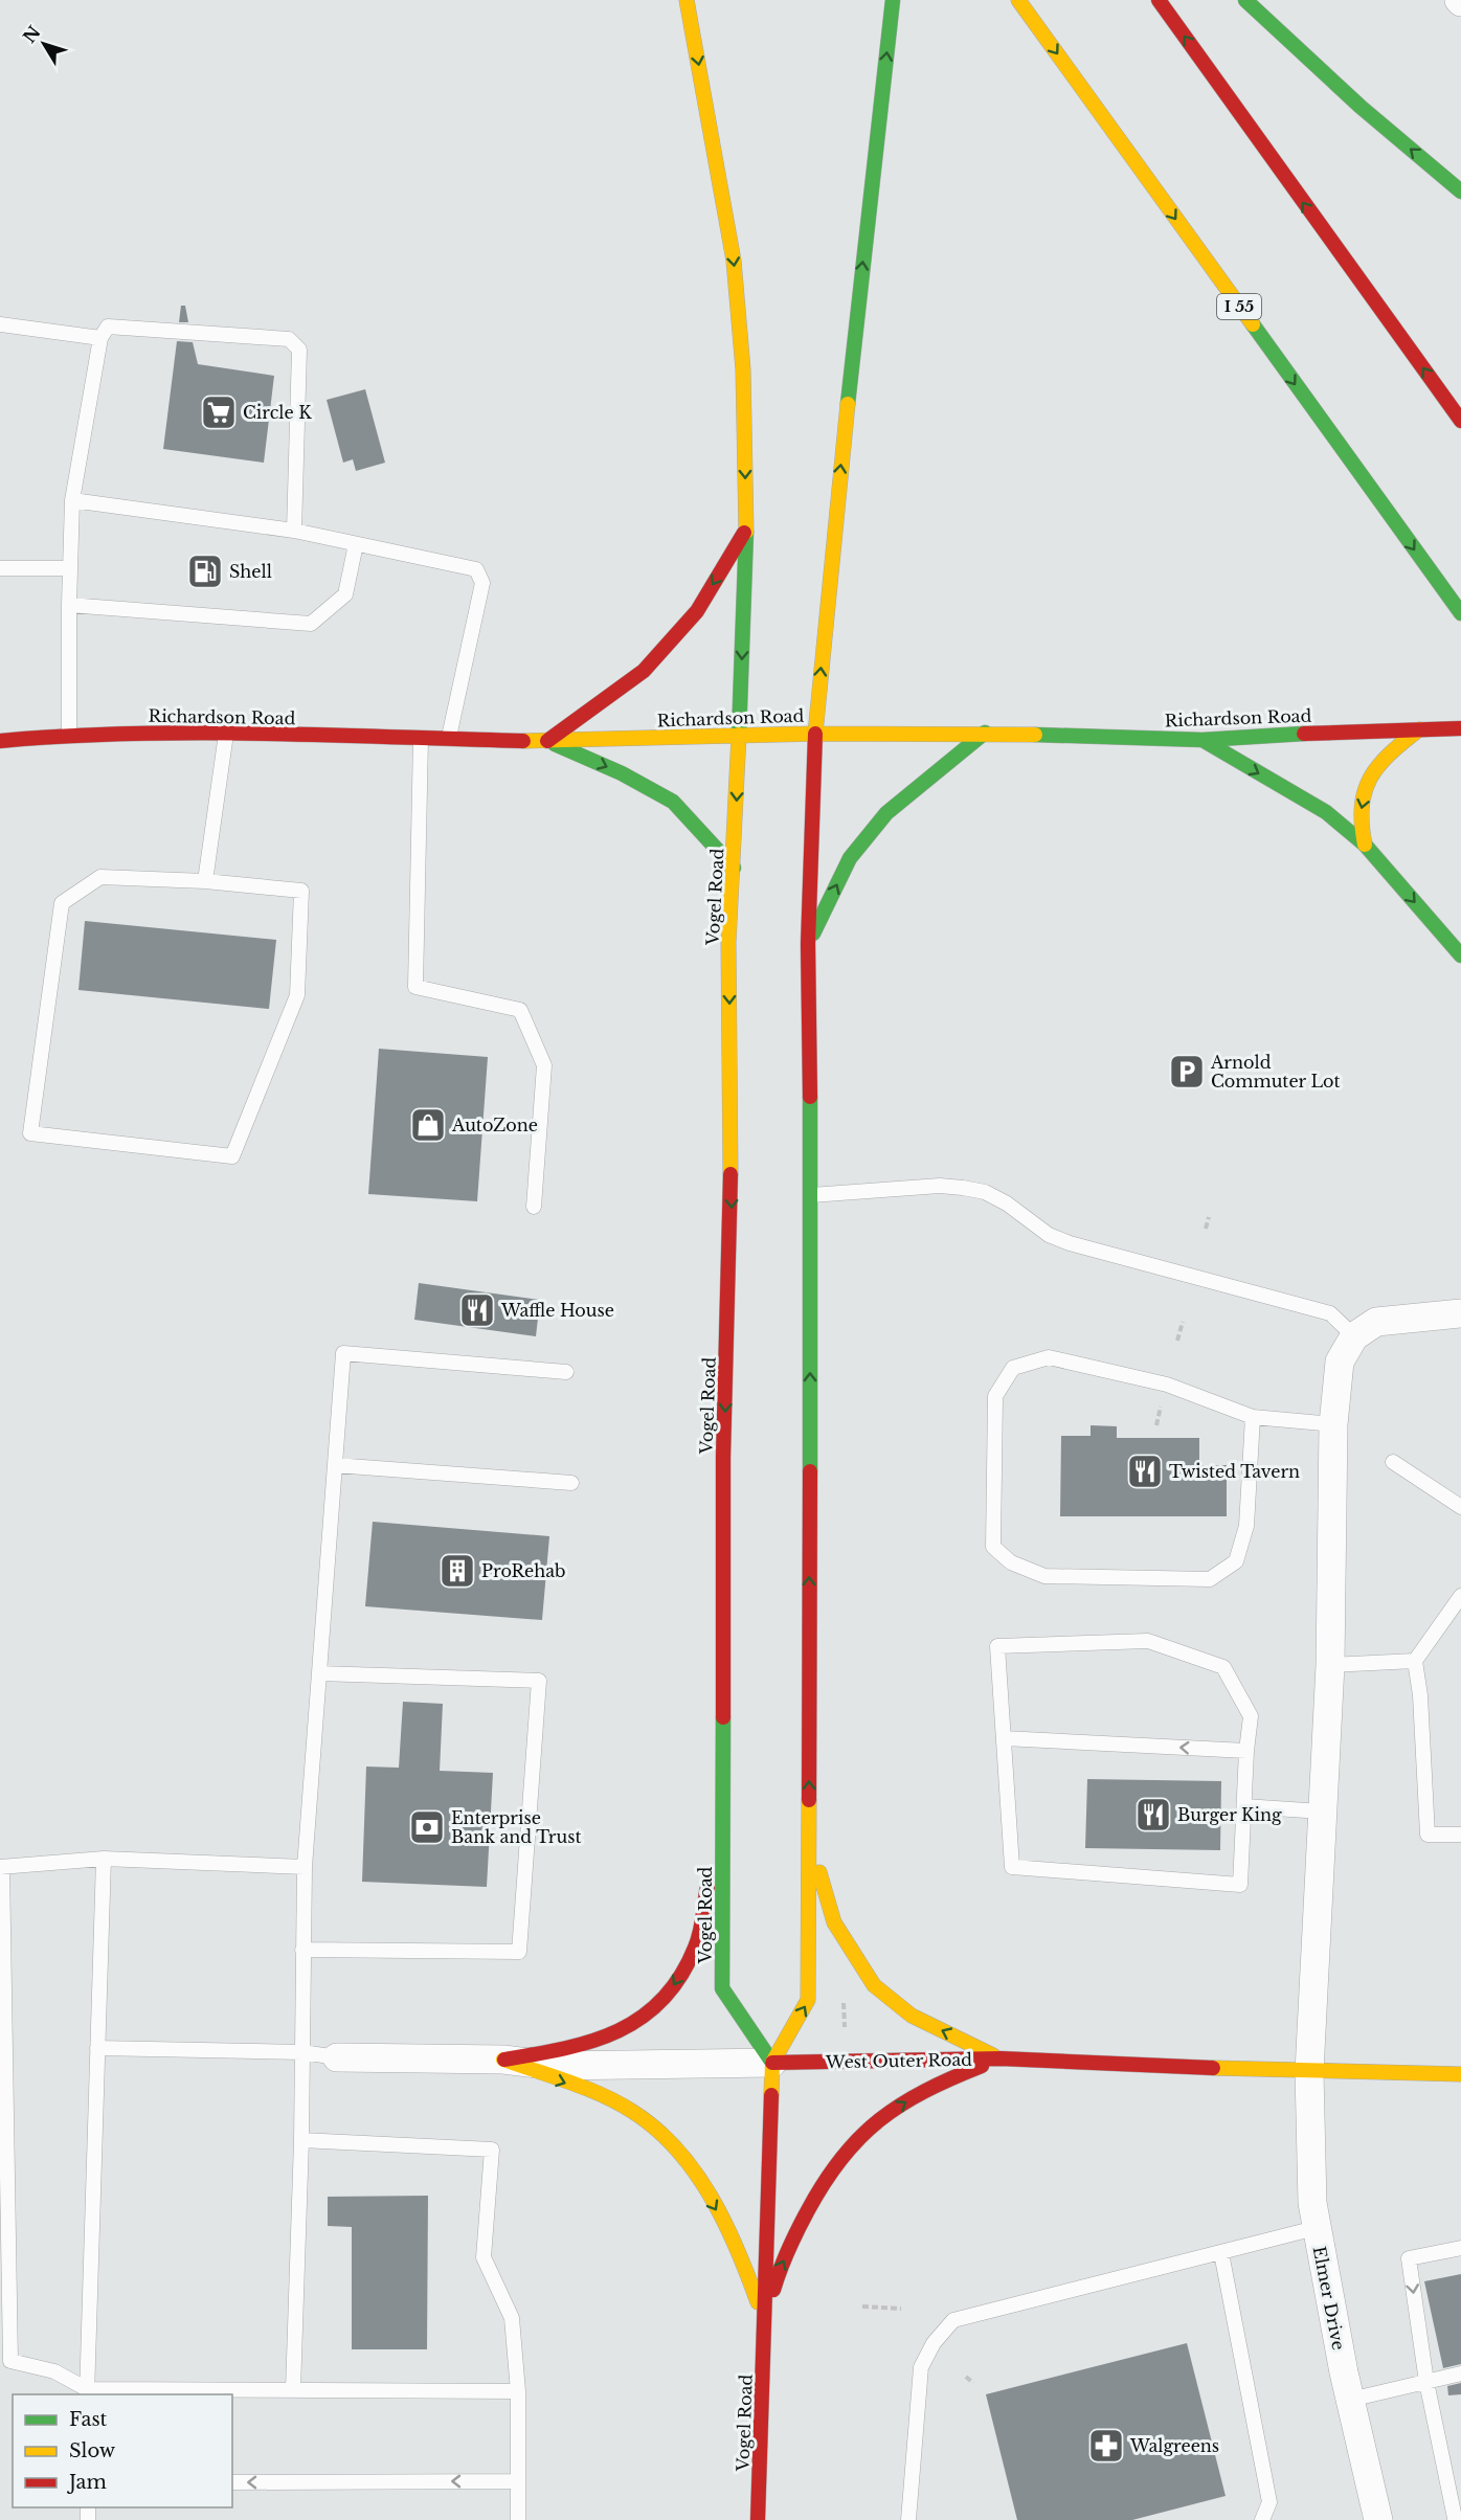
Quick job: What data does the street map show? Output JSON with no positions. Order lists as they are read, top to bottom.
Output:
{
  "streets": {
    "main road": [
      "I 55",
      "Richardson Road",
      "Vogel Road",
      "West Outer Road"
    ],
    "street": ["Elmer Drive"]
  },
  "crossings": [
    ["Richardson Road", "Vogel Road"],
    ["Vogel Road", "West Outer Road"],
    ["West Outer Road", "Elmer Drive"]
  ],
  "places": {
    "supermarket": ["Circle K"],
    "fuel station": ["Shell"],
    "parking": ["Arnold Commuter Lot"],
    "shop": ["AutoZone"],
    "restaurant": ["Waffle House", "Twisted Tavern", "Burger King"],
    "building": ["ProRehab"],
    "bank": ["Enterprise Bank and Trust"],
    "pharmacy": ["Walgreens"]
  },
  "legend": ["Fast", "Slow", "Jam"],
  "north": "top left"
}
